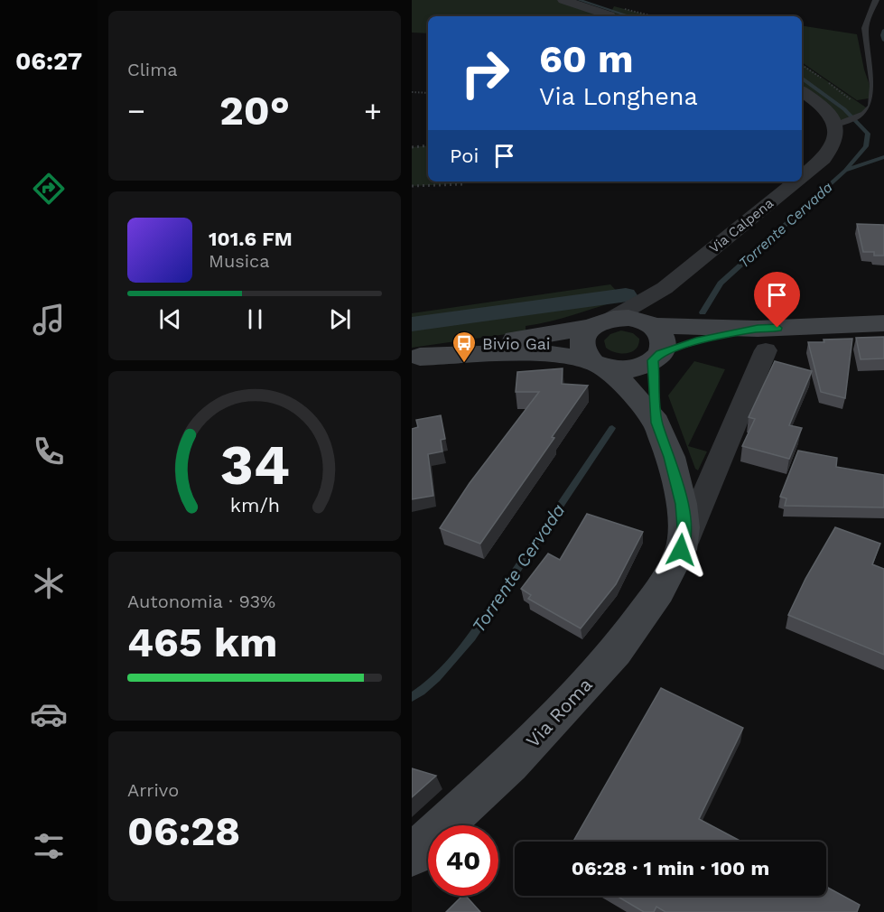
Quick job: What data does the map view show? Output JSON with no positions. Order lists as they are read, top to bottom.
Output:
{
  "streets": {
    "street": ["Via Calpena", "Via Roma"]
  },
  "crossings": [
    ["Via Calpena", "Via Roma"]
  ],
  "water": ["Torrente Cervada"],
  "places": {
    "bus stop": ["Bivio Gai"]
  },
  "page": {
    "tabs": "06:27",
    "tile": [
      "Clima",
      ["Autonomia · 93%", "465 km"],
      ["Arrivo", "06:28"]
    ],
    "turn": ["60 m", "Via Longhena"],
    "heat": ["−", "20°", "+"],
    "then": "Poi",
    "song": ["101.6 FM", "Musica"],
    "limit": "40",
    "trip": "06:28 · 1 min · 100 m",
    "gauge": ["34", "km/h"]
  }
}
